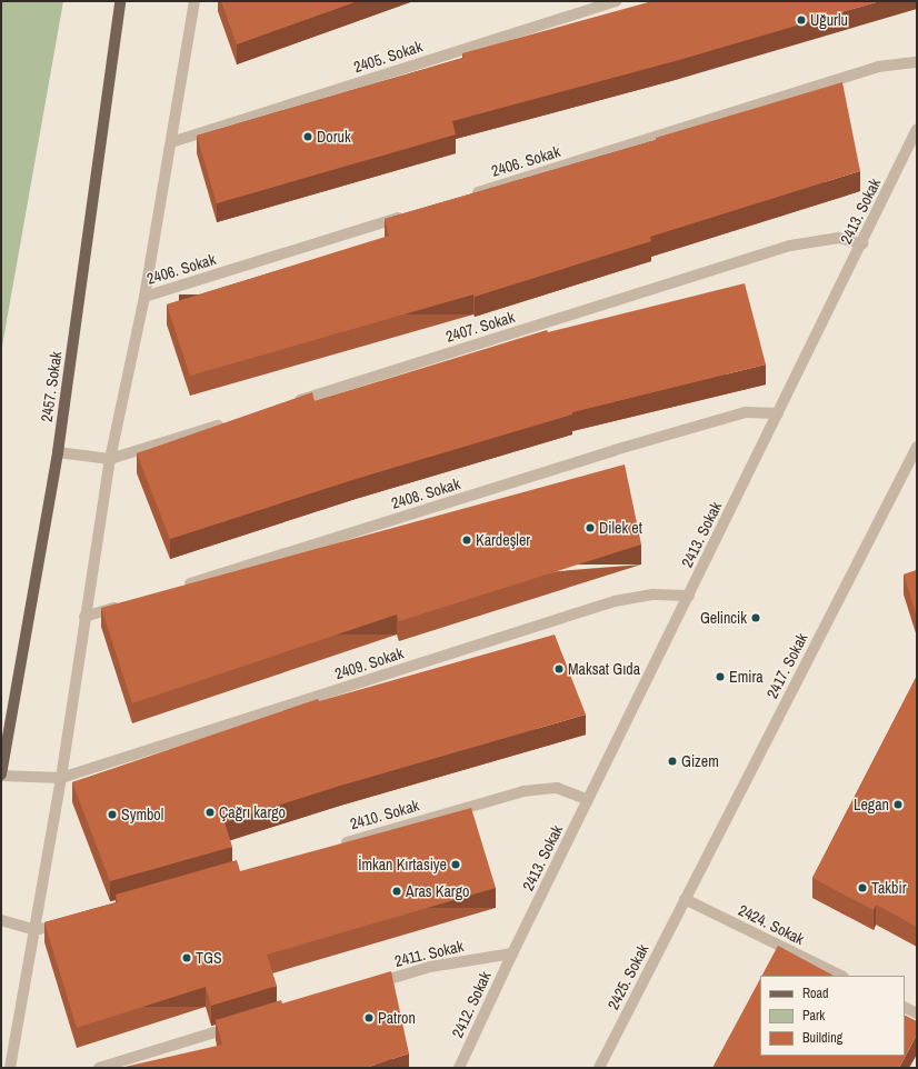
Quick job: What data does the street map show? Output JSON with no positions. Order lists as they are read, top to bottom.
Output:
{
  "streets": {
    "main road": ["2457. Sokak"],
    "street": [
      "2405. Sokak",
      "2406. Sokak",
      "2413. Sokak",
      "2407. Sokak",
      "2408. Sokak",
      "2409. Sokak",
      "2417. Sokak",
      "2410. Sokak",
      "2424. Sokak",
      "2411. Sokak",
      "2425. Sokak",
      "2412. Sokak"
    ]
  },
  "crossings": [
    ["2413. Sokak", "2407. Sokak"],
    ["2413. Sokak", "2408. Sokak"],
    ["2413. Sokak", "2409. Sokak"],
    ["2413. Sokak", "2410. Sokak"],
    ["2413. Sokak", "2411. Sokak"],
    ["2413. Sokak", "2412. Sokak"],
    ["2457. Sokak", "2409. Sokak"],
    ["2417. Sokak", "2424. Sokak"],
    ["2417. Sokak", "2425. Sokak"],
    ["2424. Sokak", "2425. Sokak"],
    ["2411. Sokak", "2412. Sokak"]
  ],
  "places": [
    "Uğurlu",
    "Doruk",
    "Dilek et",
    "Kardeşler",
    "Gelincik",
    "Maksat Gıda",
    "Emira",
    "Gizem",
    "Legan",
    "Çağrı kargo",
    "Symbol",
    "İmkan Kırtasiye",
    "Takbir",
    "Aras Kargo",
    "TGS",
    "Patron"
  ],
  "legend": ["Road", "Park", "Building"]
}
